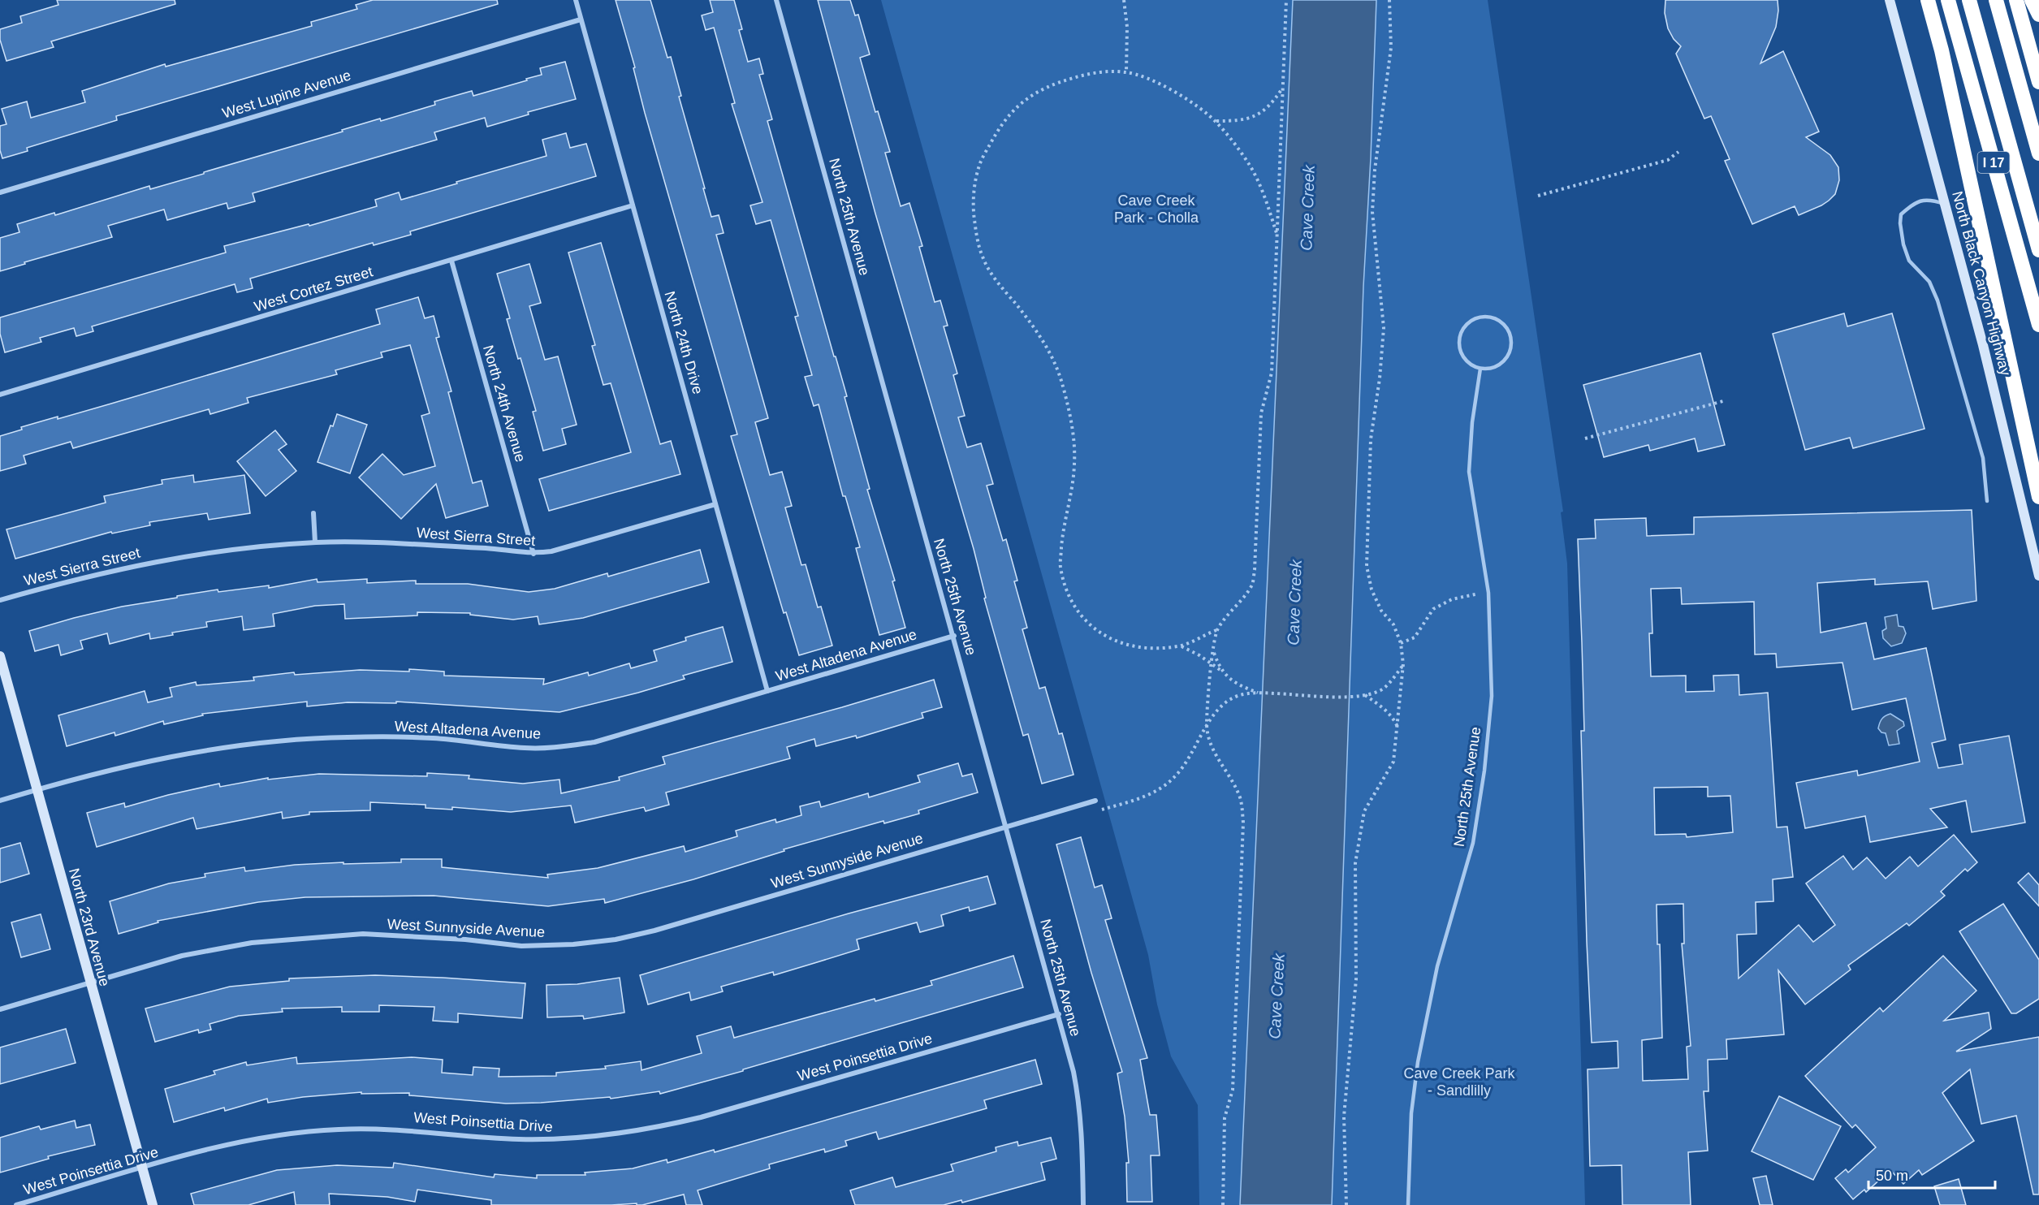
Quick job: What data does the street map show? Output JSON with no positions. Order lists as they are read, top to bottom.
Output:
{
  "streets": {
    "highway": ["I 17"],
    "main road": ["North Black Canyon Highway", "North 23rd Avenue"],
    "street": [
      "West Lupine Avenue",
      "North 25th Avenue",
      "West Cortez Street",
      "North 24th Drive",
      "North 24th Avenue",
      "West Sierra Street",
      "West Altadena Avenue",
      "West Sunnyside Avenue",
      "West Poinsettia Drive"
    ]
  },
  "crossings": [
    ["West Lupine Avenue", "North 24th Drive"],
    ["North 25th Avenue", "West Altadena Avenue"],
    ["North 25th Avenue", "West Sunnyside Avenue"],
    ["North 25th Avenue", "West Poinsettia Drive"],
    ["West Cortez Street", "North 24th Drive"],
    ["West Cortez Street", "North 24th Avenue"],
    ["North 24th Drive", "West Sierra Street"],
    ["North 24th Drive", "West Altadena Avenue"],
    ["North 24th Avenue", "West Sierra Street"],
    ["West Altadena Avenue", "North 23rd Avenue"],
    ["West Sunnyside Avenue", "North 23rd Avenue"],
    ["North 23rd Avenue", "West Poinsettia Drive"]
  ],
  "water": ["Cave Creek"],
  "parks": ["Cave Creek Park - Cholla", "Cave Creek Park - Sandlilly"],
  "scale_bar": "50 m"
}
